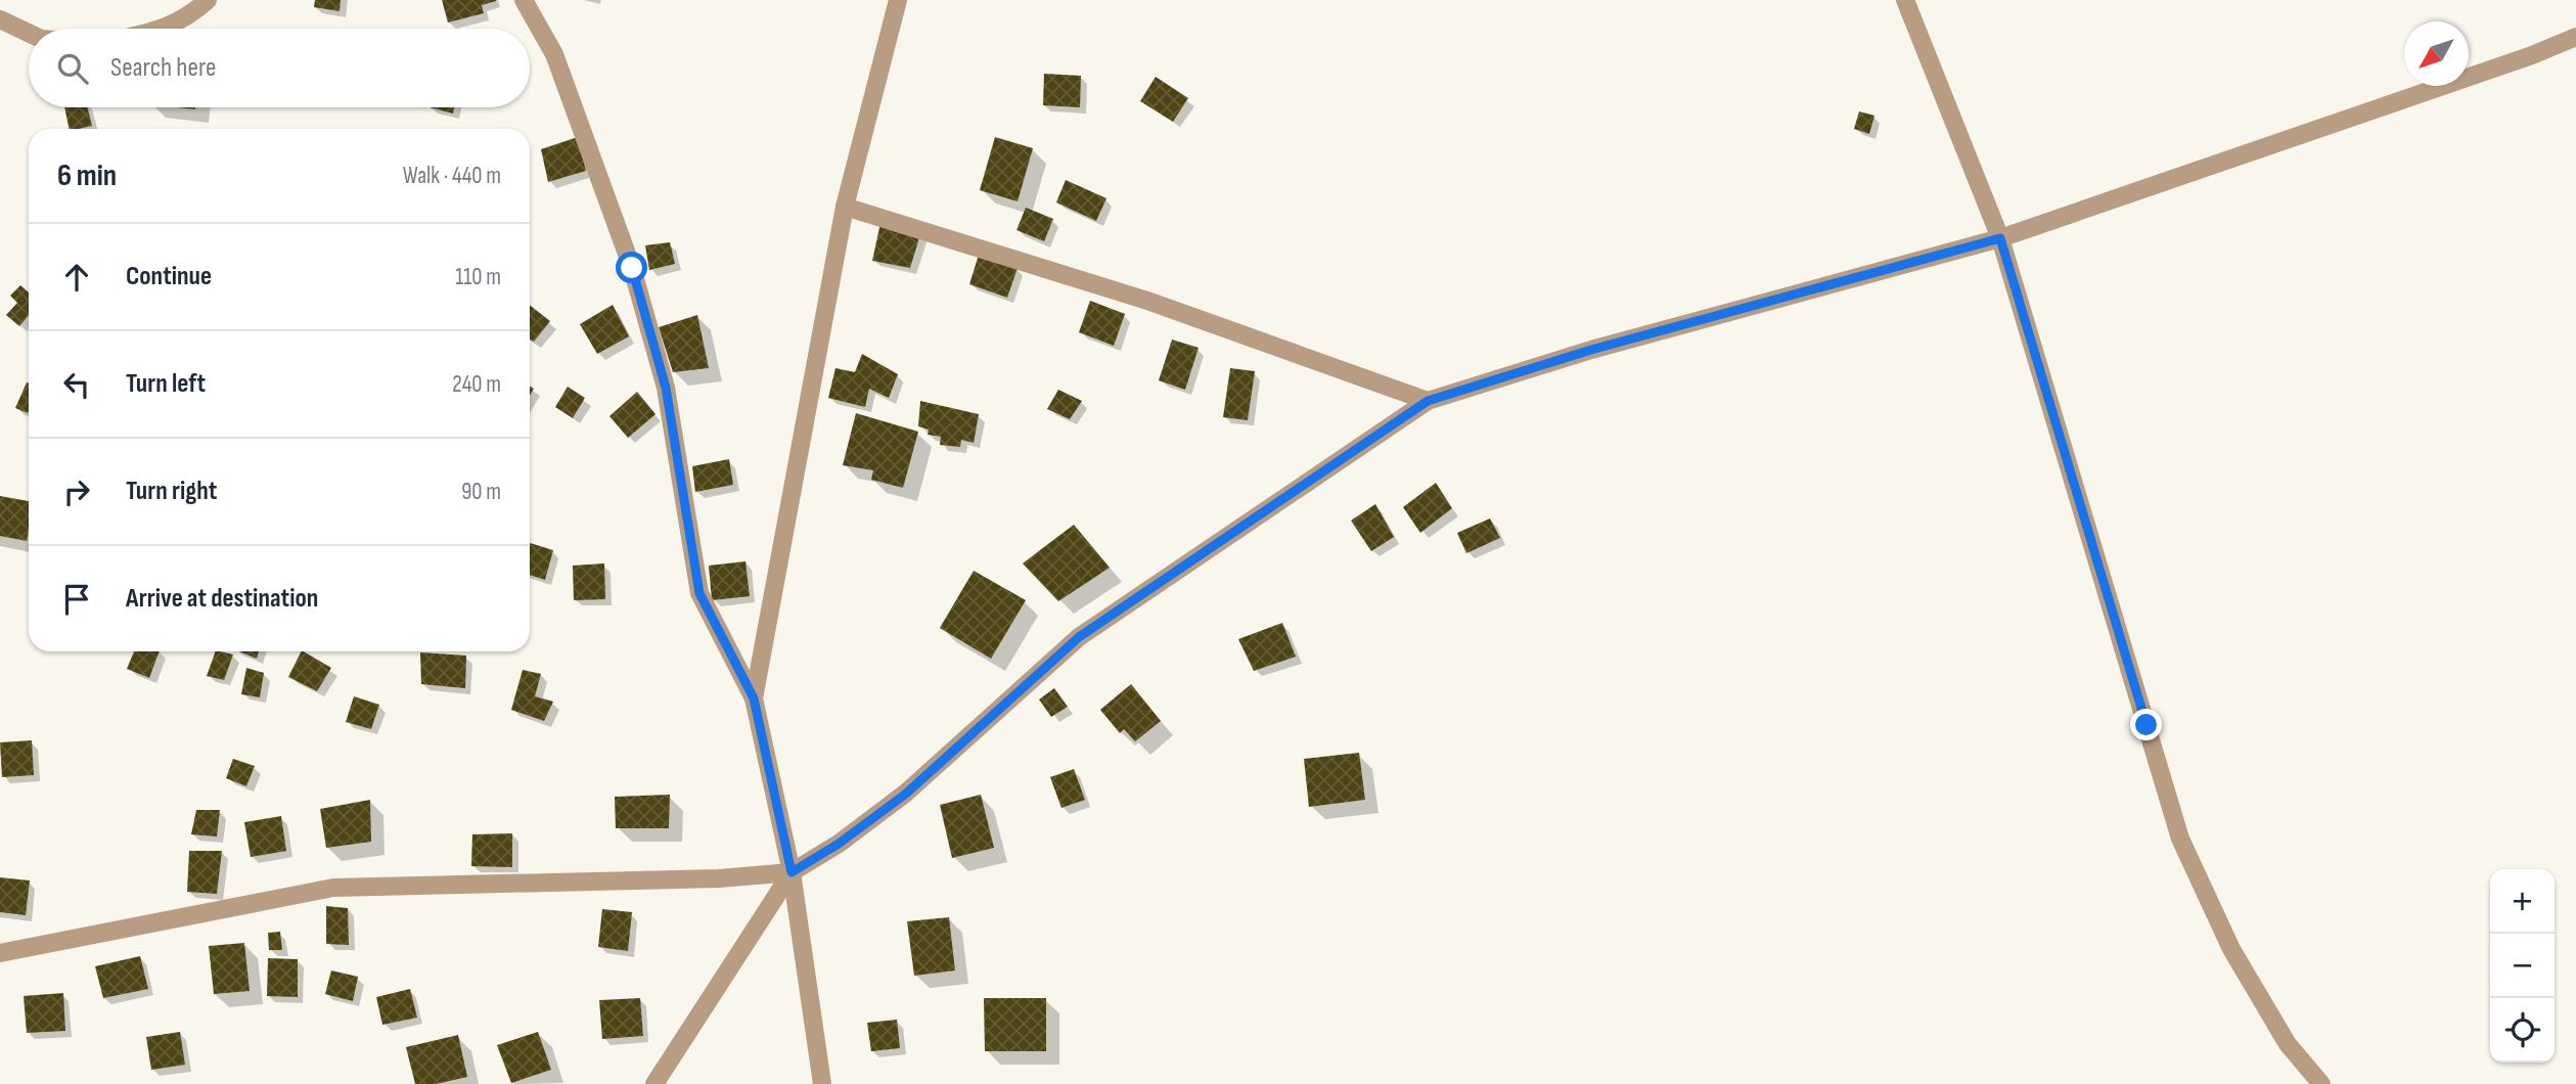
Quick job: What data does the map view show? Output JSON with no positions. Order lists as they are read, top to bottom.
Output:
{
  "north": "bottom left",
  "page": {
    "search": "Search here",
    "heading": ["6 min", "Walk · 440 m"],
    "list": [
      ["Continue", "110 m"],
      ["Turn left", "240 m"],
      ["Turn right", "90 m"],
      "Arrive at destination"
    ],
    "map_buttons": ["+", "−"]
  }
}
